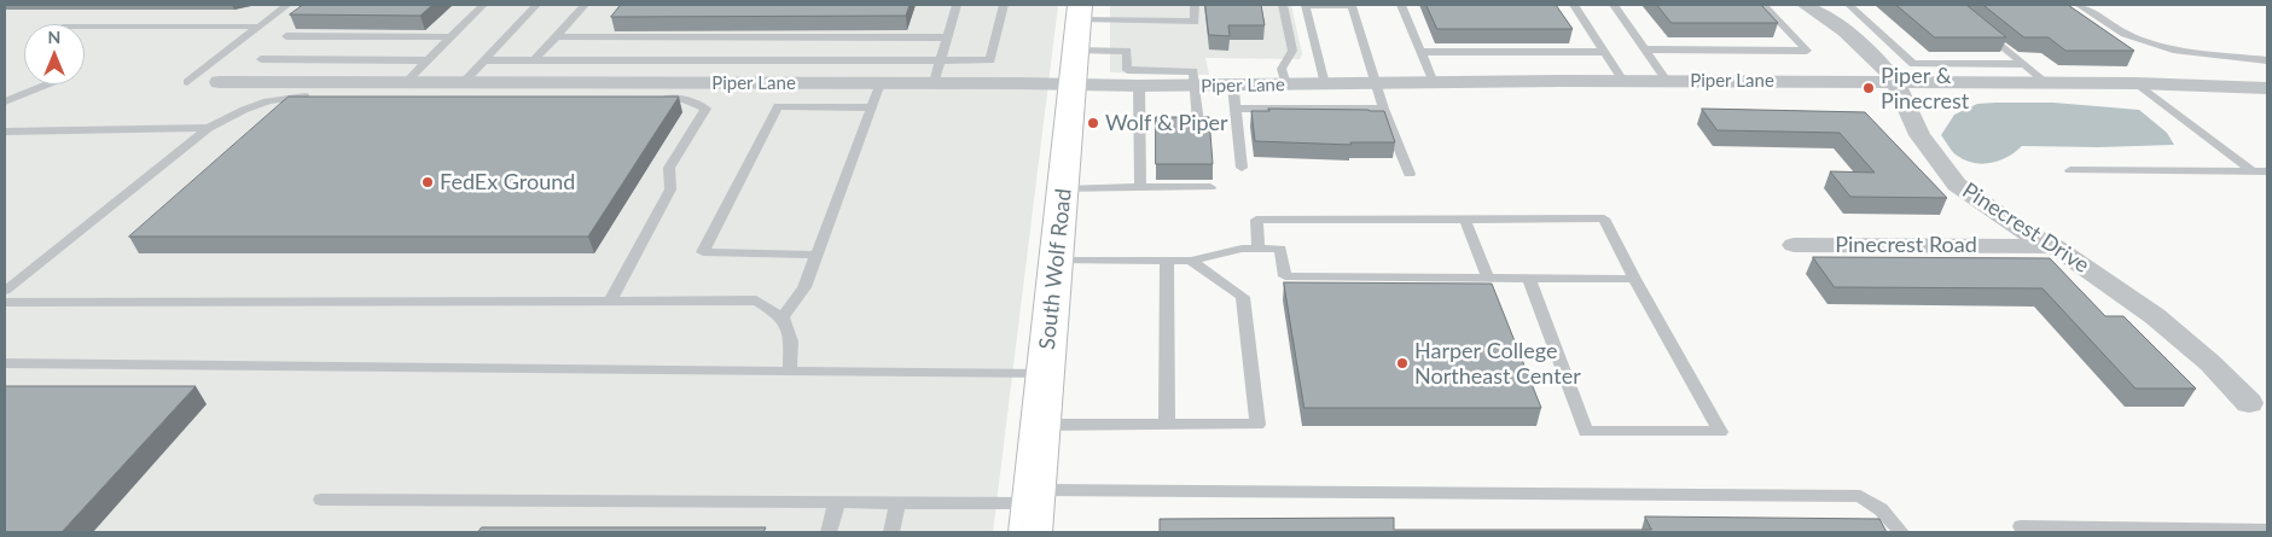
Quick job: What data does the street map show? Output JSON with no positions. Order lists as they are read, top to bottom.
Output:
{
  "streets": {
    "main road": ["South Wolf Road"],
    "street": ["Piper Lane", "Pinecrest Drive", "Pinecrest Road"]
  },
  "crossings": [
    ["Piper Lane", "Pinecrest Drive"],
    ["Piper Lane", "South Wolf Road"],
    ["Pinecrest Drive", "Pinecrest Road"]
  ],
  "places": [
    "Piper & Pinecrest",
    "Wolf & Piper",
    "FedEx Ground",
    "Harper College Northeast Center"
  ],
  "north": "top"
}
